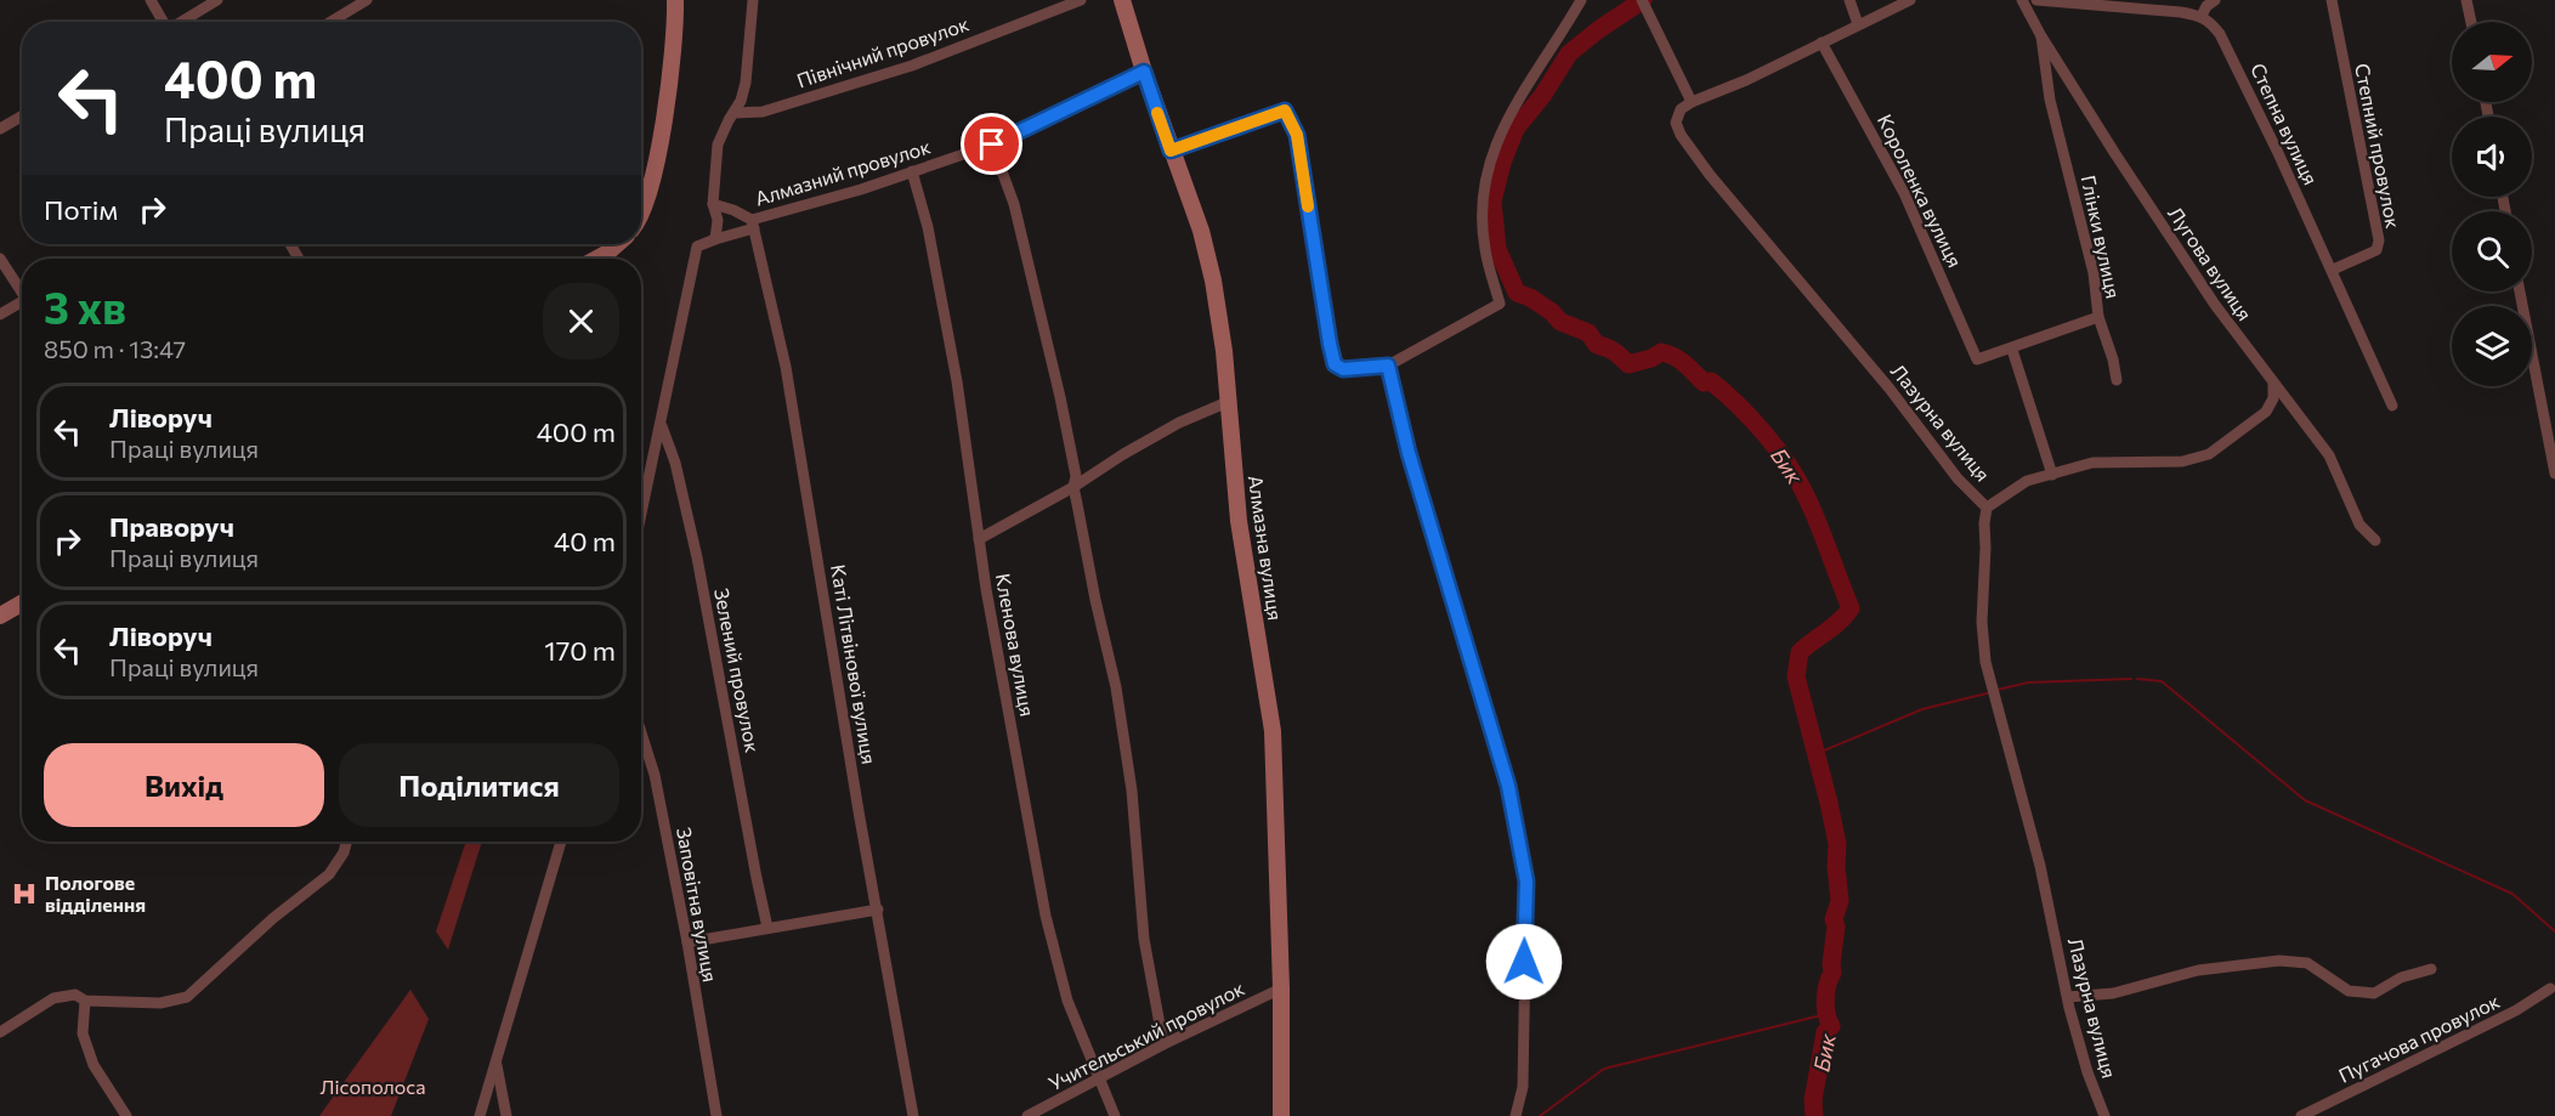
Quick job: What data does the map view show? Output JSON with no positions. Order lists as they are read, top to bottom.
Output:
{
  "streets": {
    "main road": ["Алмазна вулиця"],
    "street": [
      "Північний провулок",
      "Степна вулиця",
      "Степний провулок",
      "Алмазний провулок",
      "Короленка вулиця",
      "Глінки вулиця",
      "Лугова вулиця",
      "Лазурна вулиця",
      "Кленова вулиця",
      "Каті Літвінової вулиця",
      "Зелений провулок",
      "Заповітна вулиця",
      "Учительський провулок",
      "Пугачова провулок"
    ]
  },
  "crossings": [
    ["Степна вулиця", "Степний провулок"],
    ["Алмазний провулок", "Алмазна вулиця"],
    ["Алмазний провулок", "Кленова вулиця"],
    ["Алмазний провулок", "Каті Літвінової вулиця"],
    ["Короленка вулиця", "Глінки вулиця"],
    ["Глінки вулиця", "Лугова вулиця"],
    ["Алмазна вулиця", "Учительський провулок"],
    ["Кленова вулиця", "Учительський провулок"]
  ],
  "water": ["Бик"],
  "parks": ["Лісополоса"],
  "places": {
    "hospital": ["Пологове відділення"]
  },
  "north": "right",
  "page": {
    "turn": ["400 m", "Праці вулиця"],
    "then": "Потім",
    "heading": ["3 хв", "850 m · 13:47"],
    "list": [
      {
        "name": "Ліворуч",
        "note": "Праці вулиця",
        "value": "400 m"
      },
      {
        "name": "Праворуч",
        "note": "Праці вулиця",
        "value": "40 m"
      },
      {
        "name": "Ліворуч",
        "note": "Праці вулиця",
        "value": "170 m"
      }
    ],
    "buttons": ["Вихід", "Поділитися"]
  }
}
